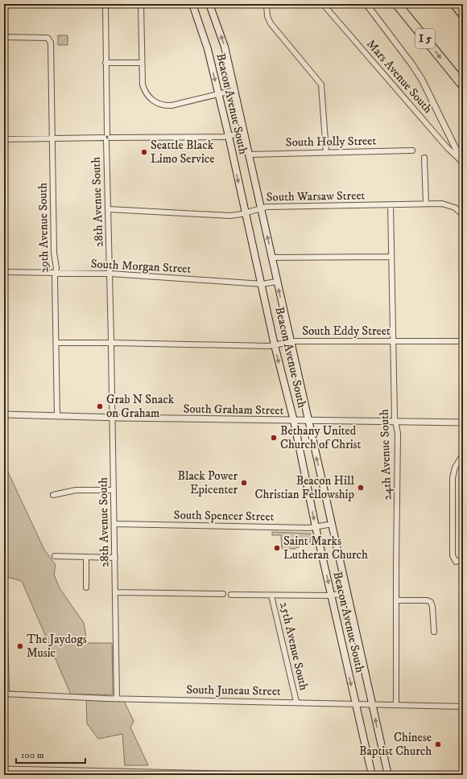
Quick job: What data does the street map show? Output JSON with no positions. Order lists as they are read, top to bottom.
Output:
{
  "streets": {
    "highway": ["I 5"],
    "main road": ["Beacon Avenue South"],
    "street": [
      "Mars Avenue South",
      "South Holly Street",
      "South Warsaw Street",
      "28th Avenue South",
      "29th Avenue South",
      "South Morgan Street",
      "South Eddy Street",
      "South Graham Street",
      "24th Avenue South",
      "South Spencer Street",
      "25th Avenue South",
      "South Juneau Street"
    ]
  },
  "crossings": [
    ["Beacon Avenue South", "South Holly Street"],
    ["Beacon Avenue South", "South Warsaw Street"],
    ["Beacon Avenue South", "South Morgan Street"],
    ["Beacon Avenue South", "South Eddy Street"],
    ["Beacon Avenue South", "South Graham Street"],
    ["Beacon Avenue South", "South Spencer Street"],
    ["Beacon Avenue South", "South Juneau Street"],
    ["South Warsaw Street", "28th Avenue South"],
    ["South Warsaw Street", "24th Avenue South"],
    ["28th Avenue South", "South Morgan Street"],
    ["28th Avenue South", "South Eddy Street"],
    ["28th Avenue South", "South Graham Street"],
    ["28th Avenue South", "South Spencer Street"],
    ["28th Avenue South", "South Juneau Street"],
    ["29th Avenue South", "South Morgan Street"],
    ["29th Avenue South", "South Eddy Street"],
    ["29th Avenue South", "South Graham Street"],
    ["South Eddy Street", "24th Avenue South"],
    ["South Graham Street", "24th Avenue South"],
    ["24th Avenue South", "South Juneau Street"],
    ["25th Avenue South", "South Juneau Street"]
  ],
  "places": [
    "Seattle Black Limo Service",
    "Grab N Snack on Graham",
    "Bethany United Church of Christ",
    "Black Power Epicenter",
    "Beacon Hill Christian Fellowship",
    "Saint Marks Lutheran Church",
    "The Jaydogs Music",
    "Chinese Baptist Church"
  ],
  "scale_bar": "100 m"
}
